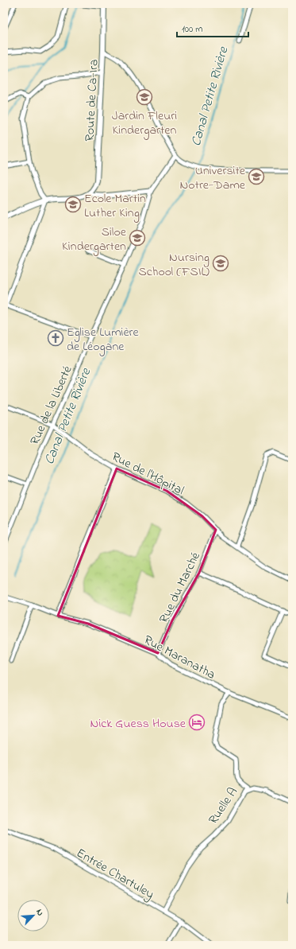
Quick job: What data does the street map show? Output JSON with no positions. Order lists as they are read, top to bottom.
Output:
{
  "streets": {
    "street": [
      "Route de Ca-Ira",
      "Rue de la Liberté",
      "Rue de l'Hôpital",
      "Rue du Marché",
      "Rue Maranatha",
      "Ruelle A",
      "Entrée Chartuley"
    ]
  },
  "crossings": [
    ["Rue de la Liberté", "Rue de l'Hôpital"],
    ["Rue de l'Hôpital", "Rue du Marché"],
    ["Rue du Marché", "Rue Maranatha"],
    ["Rue Maranatha", "Ruelle A"],
    ["Ruelle A", "Entrée Chartuley"]
  ],
  "water": ["Canal Petite Rivière"],
  "places": {
    "school or university": [
      "Jardin Fleuri Kindergarten",
      "Universite Notre-Dame",
      "Ecole Martin Luther King",
      "Siloe Kindergarten",
      "Nursing School (FSIL)"
    ],
    "church": ["Eglise Lumière de Léogane"],
    "hotel": ["Nick Guess House"]
  },
  "scale_bar": "100 m",
  "north": "top right"
}
